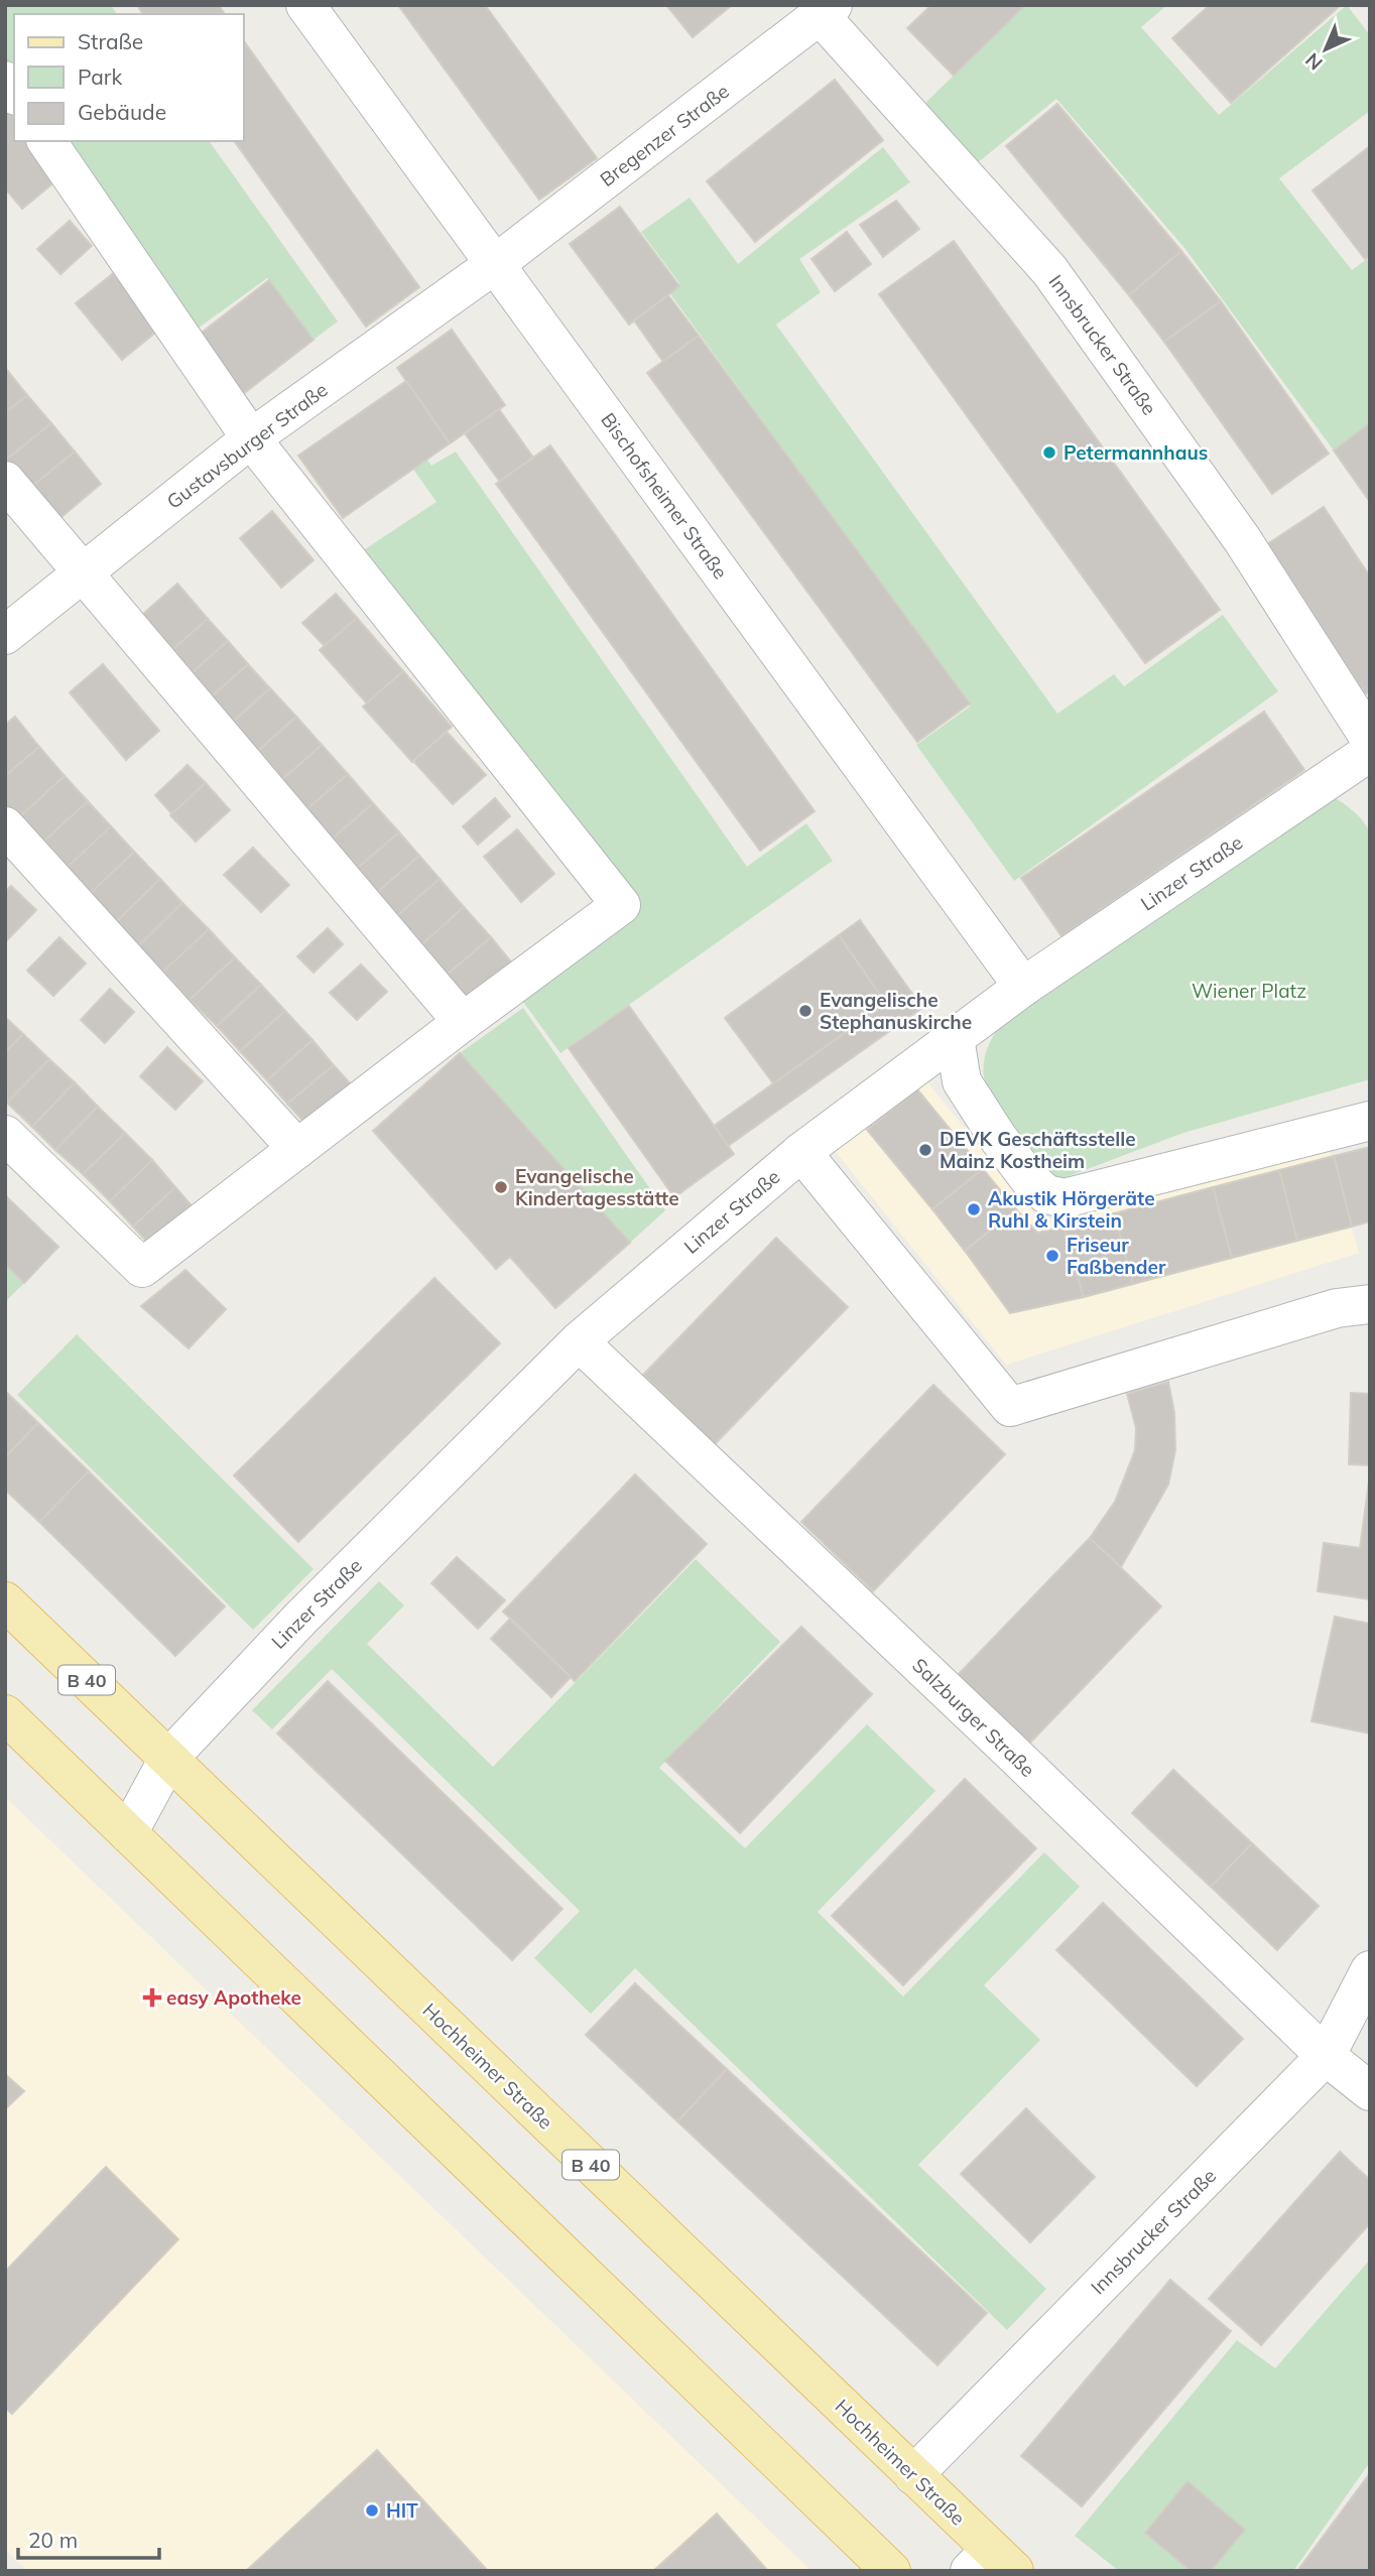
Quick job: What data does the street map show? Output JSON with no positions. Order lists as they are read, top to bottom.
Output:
{
  "streets": {
    "main road": ["B 40", "Hochheimer Straße"],
    "street": [
      "Bregenzer Straße",
      "Innsbrucker Straße",
      "Gustavsburger Straße",
      "Bischofsheimer Straße",
      "Linzer Straße",
      "Salzburger Straße"
    ]
  },
  "crossings": [
    ["Bregenzer Straße", "Innsbrucker Straße"],
    ["Bregenzer Straße", "Gustavsburger Straße"],
    ["Bregenzer Straße", "Bischofsheimer Straße"],
    ["Innsbrucker Straße", "Salzburger Straße"],
    ["Innsbrucker Straße", "Hochheimer Straße"],
    ["Gustavsburger Straße", "Bischofsheimer Straße"],
    ["Bischofsheimer Straße", "Linzer Straße"],
    ["Linzer Straße", "Salzburger Straße"],
    ["Linzer Straße", "Hochheimer Straße"]
  ],
  "parks": ["Wiener Platz"],
  "places": {
    "other": [
      "Petermannhaus",
      "Evangelische Stephanuskirche",
      "DEVK Geschäftsstelle Mainz Kostheim",
      "Evangelische Kindertagesstätte",
      "Akustik Hörgeräte Ruhl & Kirstein",
      "Friseur Faßbender",
      "HIT"
    ],
    "health": ["easy Apotheke"]
  },
  "legend": ["Straße", "Park", "Gebäude"],
  "scale_bar": "20 m",
  "north": "bottom left"
}
